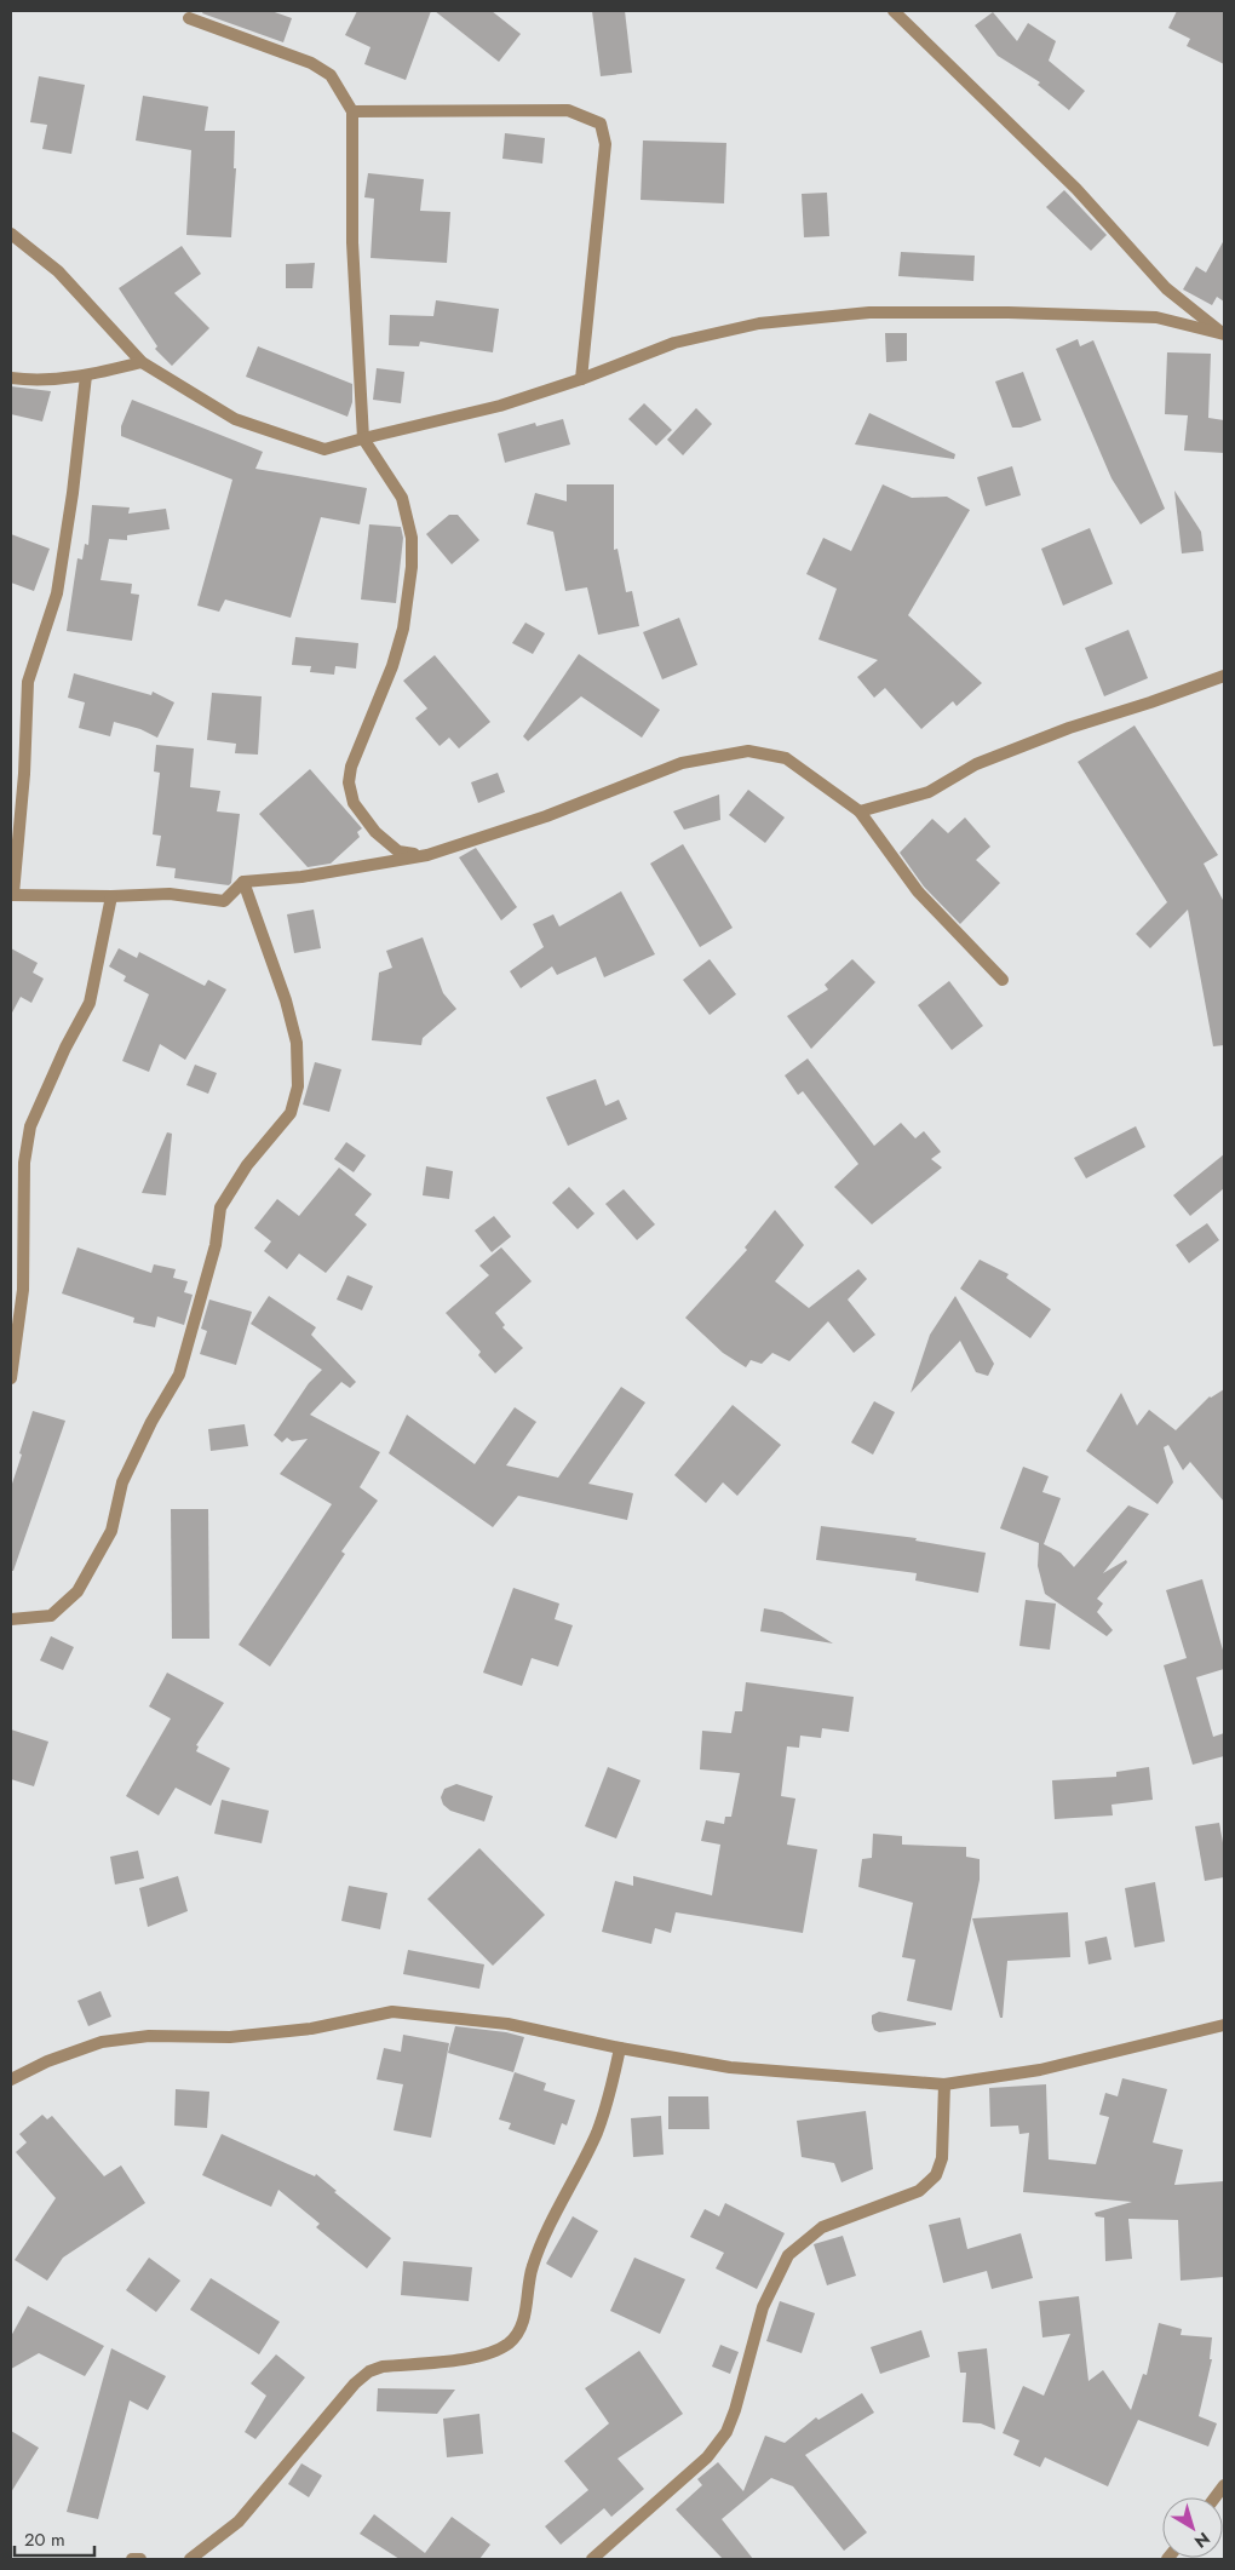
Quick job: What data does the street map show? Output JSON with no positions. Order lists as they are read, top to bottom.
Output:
{
  "scale_bar": "20 m",
  "north": "bottom right"
}
